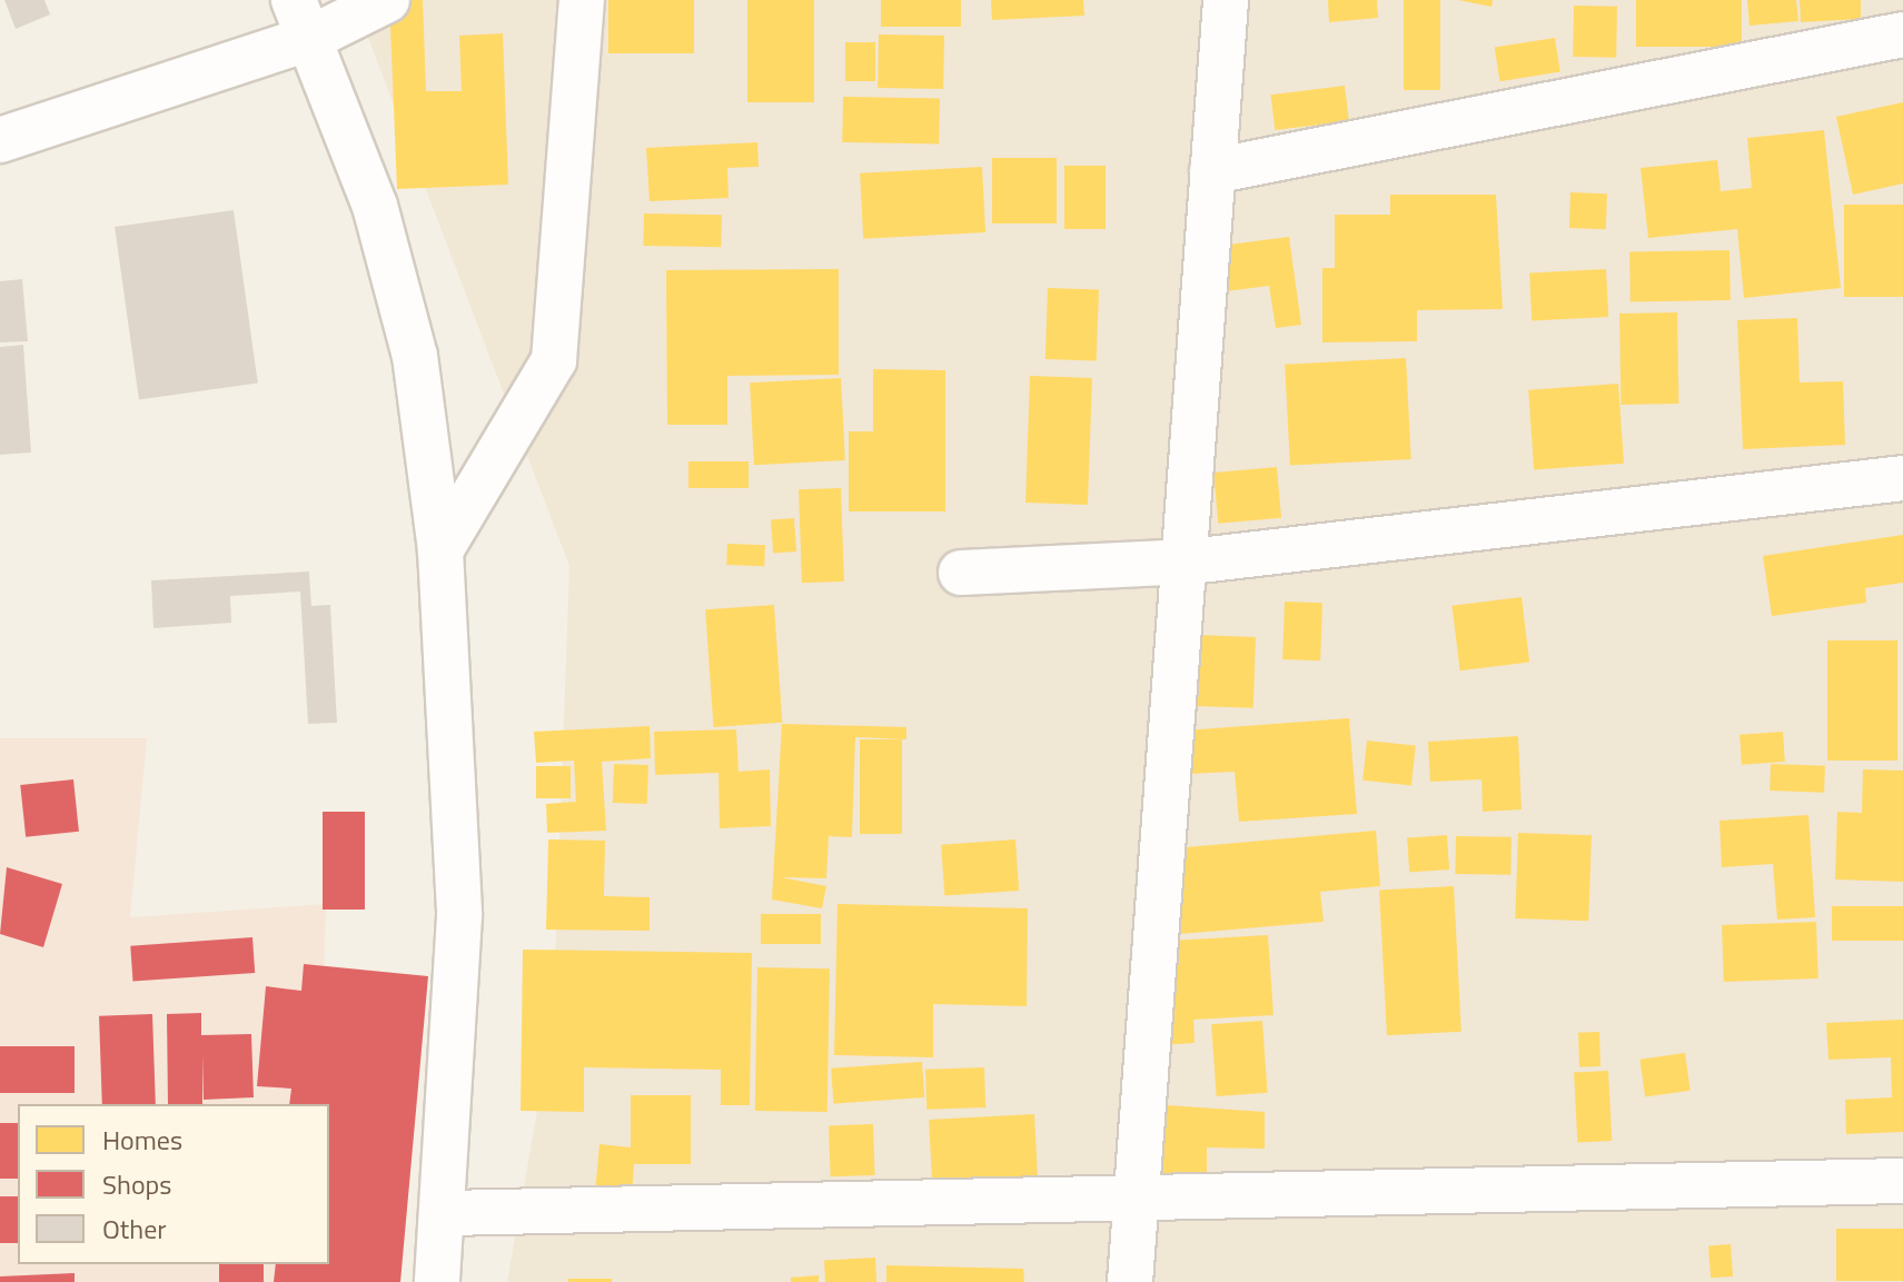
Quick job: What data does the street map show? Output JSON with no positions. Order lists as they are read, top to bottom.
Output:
{
  "legend": ["Homes", "Shops", "Other"]
}
